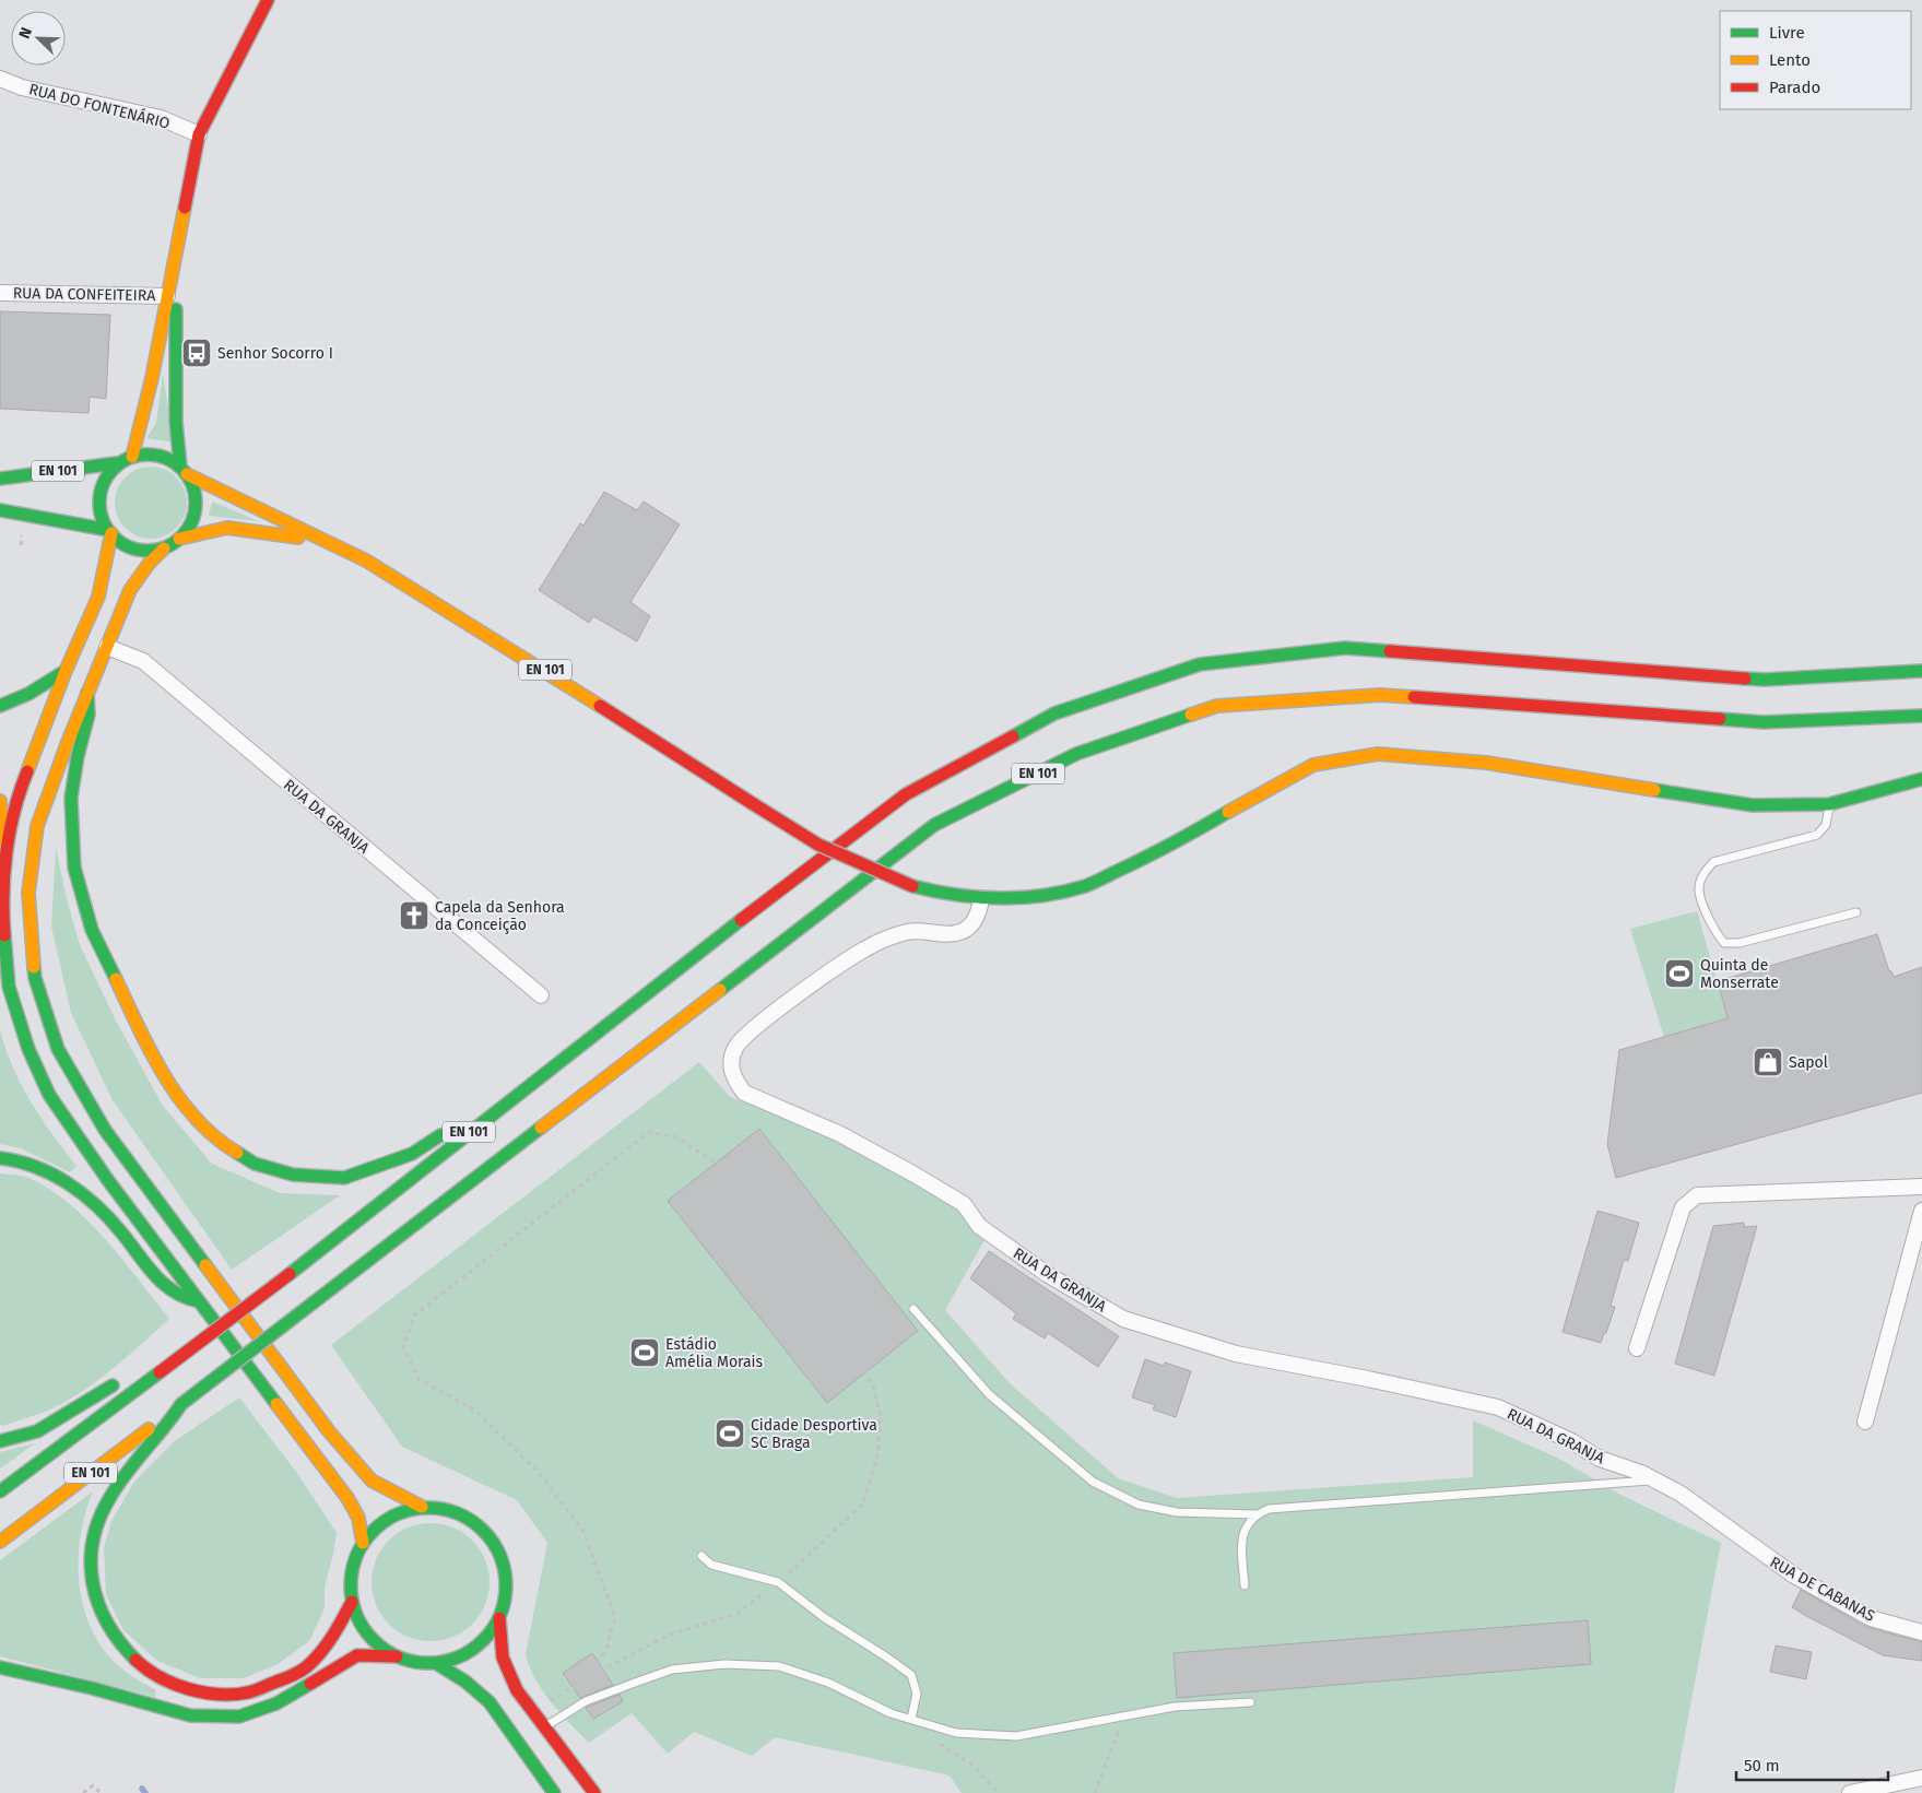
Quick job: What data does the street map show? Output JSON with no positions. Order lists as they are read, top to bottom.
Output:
{
  "streets": {
    "main road": ["EN 101"],
    "street": [
      "RUA DO FONTENÁRIO",
      "RUA DA CONFEITEIRA",
      "RUA DA GRANJA",
      "RUA DE CABANAS"
    ]
  },
  "crossings": [
    ["EN 101", "RUA DA GRANJA"],
    ["RUA DA GRANJA", "RUA DE CABANAS"]
  ],
  "places": {
    "bus stop": ["Senhor Socorro I"],
    "church": ["Capela da Senhora da Conceição"],
    "sports": ["Quinta de Monserrate", "Estádio Amélia Morais", "Cidade Desportiva SC Braga"],
    "shop": ["Sapol"]
  },
  "legend": ["Livre", "Lento", "Parado"],
  "scale_bar": "50 m",
  "north": "top left"
}
